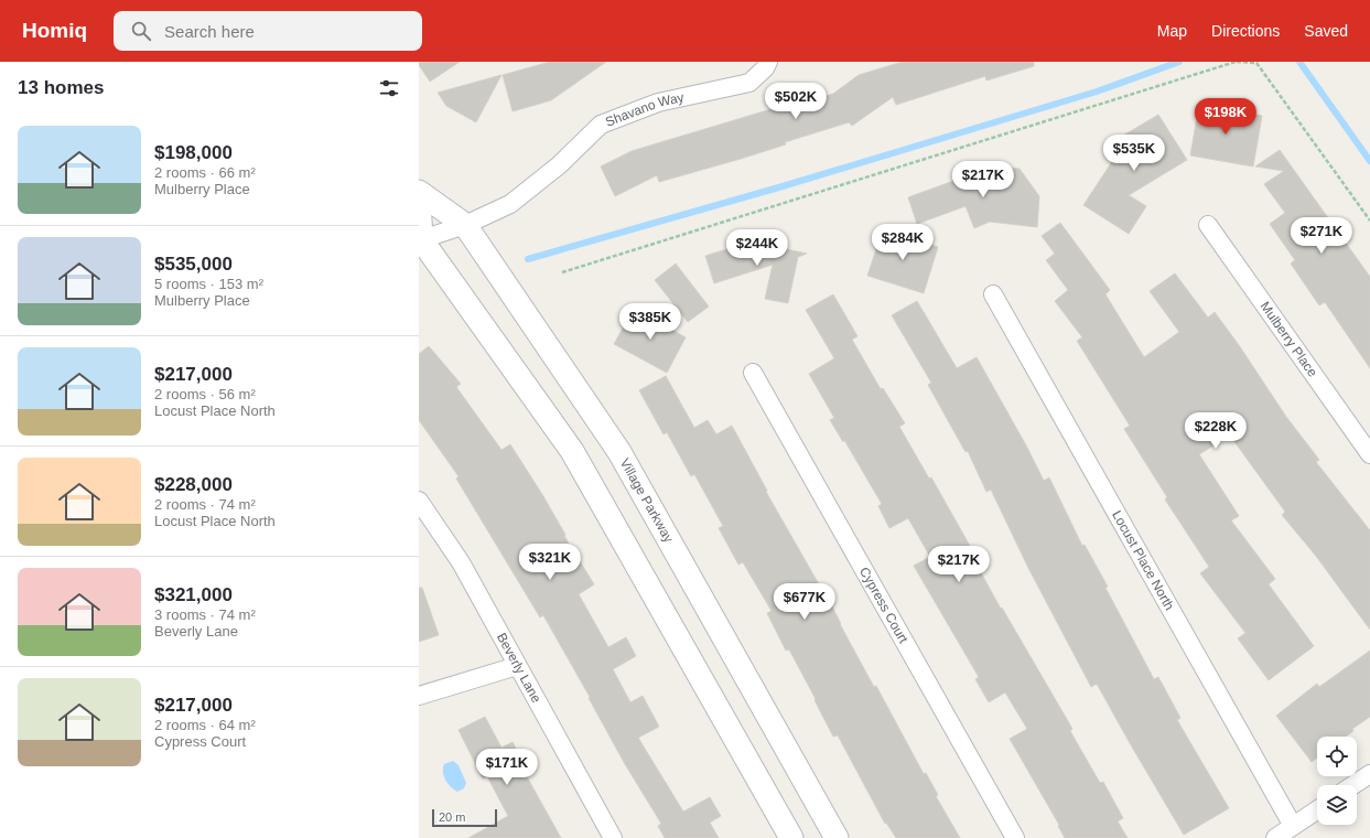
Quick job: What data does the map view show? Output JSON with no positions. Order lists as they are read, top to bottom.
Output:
{
  "streets": {
    "street": [
      "Shavano Way",
      "Mulberry Place",
      "Village Parkway",
      "Locust Place North",
      "Cypress Court",
      "Beverly Lane"
    ]
  },
  "crossings": [
    ["Shavano Way", "Village Parkway"]
  ],
  "scale_bar": "20 m",
  "page": {
    "header": "Homiq",
    "search": "Search here",
    "nav": ["Map", "Directions", "Saved"],
    "heading": "13 homes",
    "price": [
      "$502K",
      "$198K",
      "$535K",
      "$217K",
      "$271K",
      "$284K",
      "$244K",
      "$385K",
      "$228K",
      "$321K",
      "$217K",
      "$677K",
      "$171K"
    ],
    "list": [
      {
        "name": "$198,000",
        "note": "2 rooms · 66 m² · Mulberry Place"
      },
      {
        "name": "$535,000",
        "note": "5 rooms · 153 m² · Mulberry Place"
      },
      {
        "name": "$217,000",
        "note": "2 rooms · 56 m² · Locust Place North"
      },
      {
        "name": "$228,000",
        "note": "2 rooms · 74 m² · Locust Place North"
      },
      {
        "name": "$321,000",
        "note": "3 rooms · 74 m² · Beverly Lane"
      },
      {
        "name": "$217,000",
        "note": "2 rooms · 64 m² · Cypress Court"
      }
    ],
    "scale": "20 m"
  }
}
